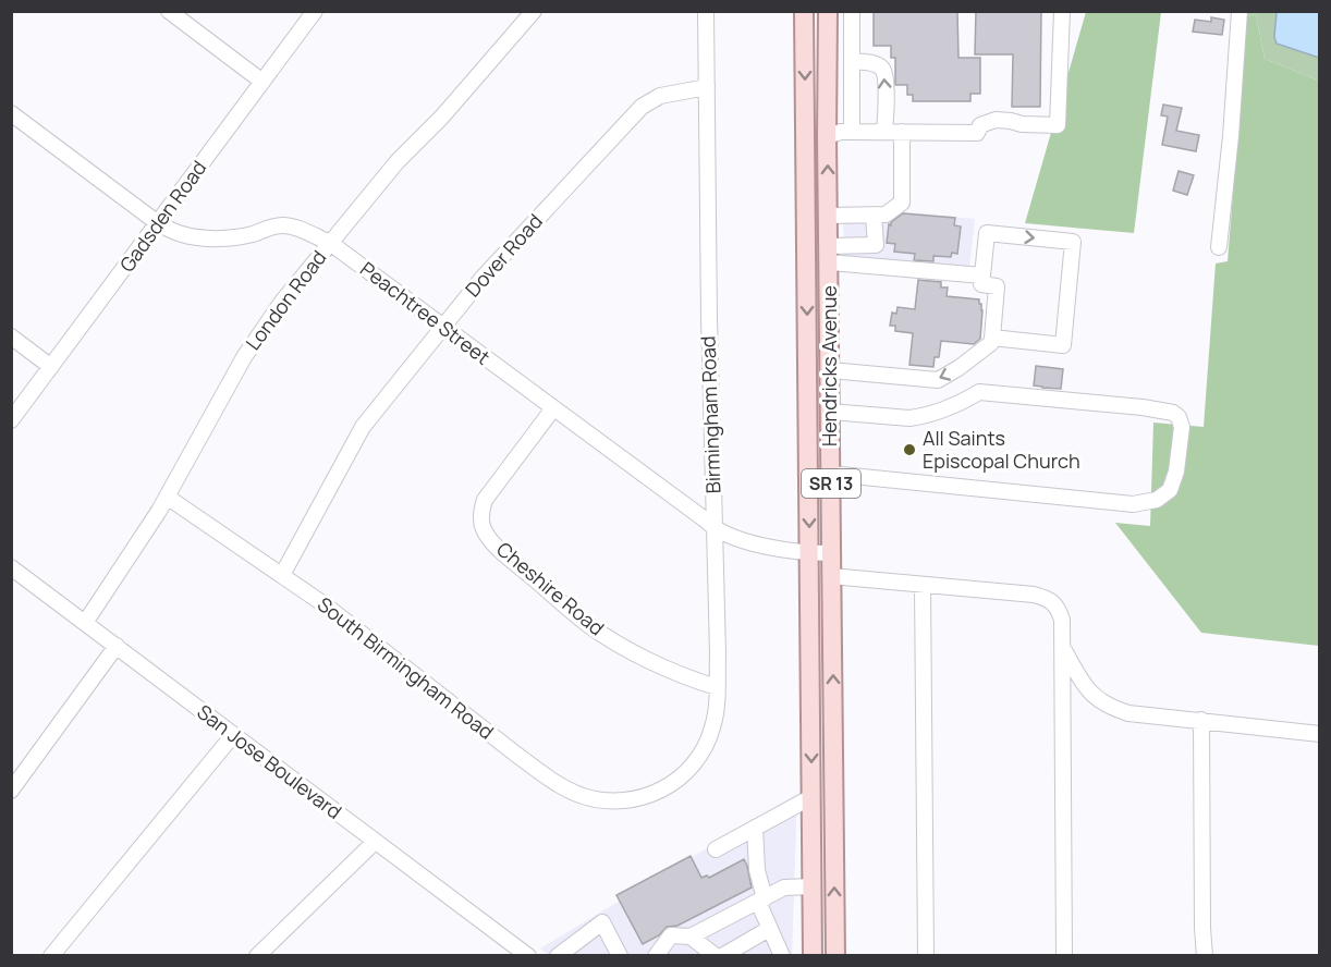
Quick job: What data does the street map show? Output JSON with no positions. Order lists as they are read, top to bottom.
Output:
{
  "streets": {
    "main road": ["Hendricks Avenue", "SR 13"],
    "street": [
      "Gadsden Road",
      "Dover Road",
      "London Road",
      "Peachtree Street",
      "Birmingham Road",
      "Cheshire Road",
      "South Birmingham Road",
      "San Jose Boulevard"
    ]
  },
  "crossings": [
    ["Gadsden Road", "Peachtree Street"],
    ["Dover Road", "Peachtree Street"],
    ["Dover Road", "Birmingham Road"],
    ["Dover Road", "South Birmingham Road"],
    ["London Road", "Peachtree Street"],
    ["London Road", "South Birmingham Road"],
    ["London Road", "San Jose Boulevard"],
    ["Peachtree Street", "Hendricks Avenue"],
    ["Peachtree Street", "Birmingham Road"],
    ["Peachtree Street", "Cheshire Road"],
    ["Birmingham Road", "Cheshire Road"],
    ["Birmingham Road", "South Birmingham Road"]
  ],
  "places": ["All Saints Episcopal Church"]
}
